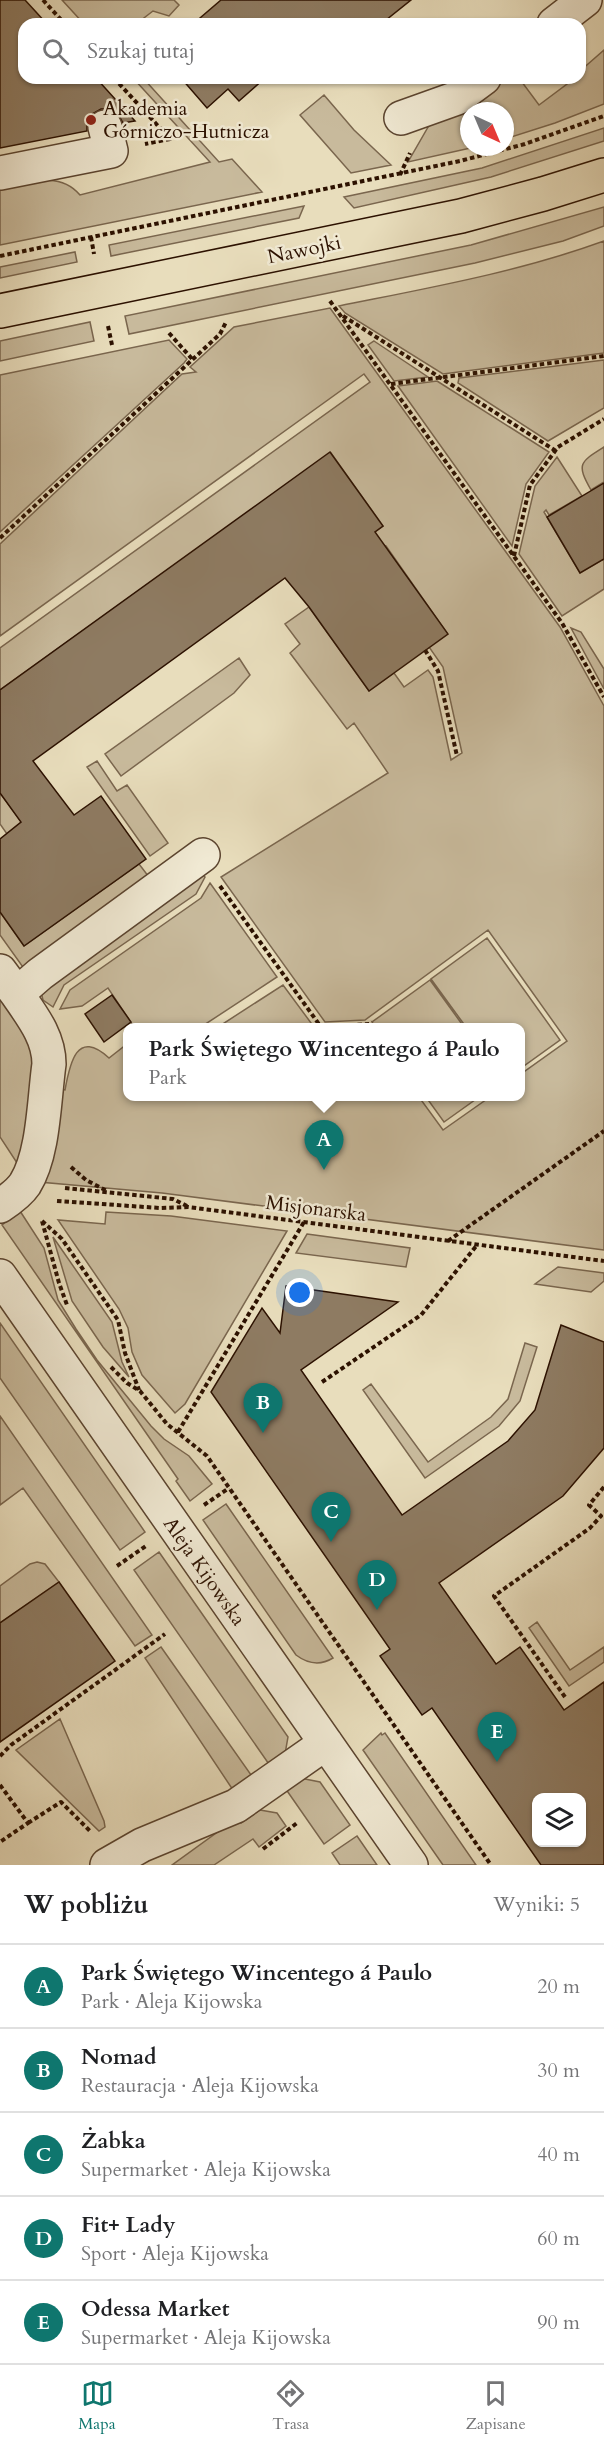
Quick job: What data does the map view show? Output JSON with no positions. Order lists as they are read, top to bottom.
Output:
{
  "streets": {
    "main road": ["Nawojki"],
    "street": ["Aleja Kijowska"],
    "path": ["Misjonarska"]
  },
  "places": ["Akademia Górniczo-Hutnicza"],
  "north": "bottom right",
  "page": {
    "search": "Szukaj tutaj",
    "popup": ["Park Świętego Wincentego á Paulo", "Park"],
    "pins": [
      "A",
      "B",
      "C",
      "D",
      "E"
    ],
    "heading": ["W pobliżu", "Wyniki: 5"],
    "list": [
      {
        "mark": "A",
        "name": "Park Świętego Wincentego á Paulo",
        "note": "Park · Aleja Kijowska",
        "value": "20 m"
      },
      {
        "mark": "B",
        "name": "Nomad",
        "note": "Restauracja · Aleja Kijowska",
        "value": "30 m"
      },
      {
        "mark": "C",
        "name": "Żabka",
        "note": "Supermarket · Aleja Kijowska",
        "value": "40 m"
      },
      {
        "mark": "D",
        "name": "Fit+ Lady",
        "note": "Sport · Aleja Kijowska",
        "value": "60 m"
      },
      {
        "mark": "E",
        "name": "Odessa Market",
        "note": "Supermarket · Aleja Kijowska",
        "value": "90 m"
      }
    ],
    "nav": ["Mapa", "Trasa", "Zapisane"]
  }
}
